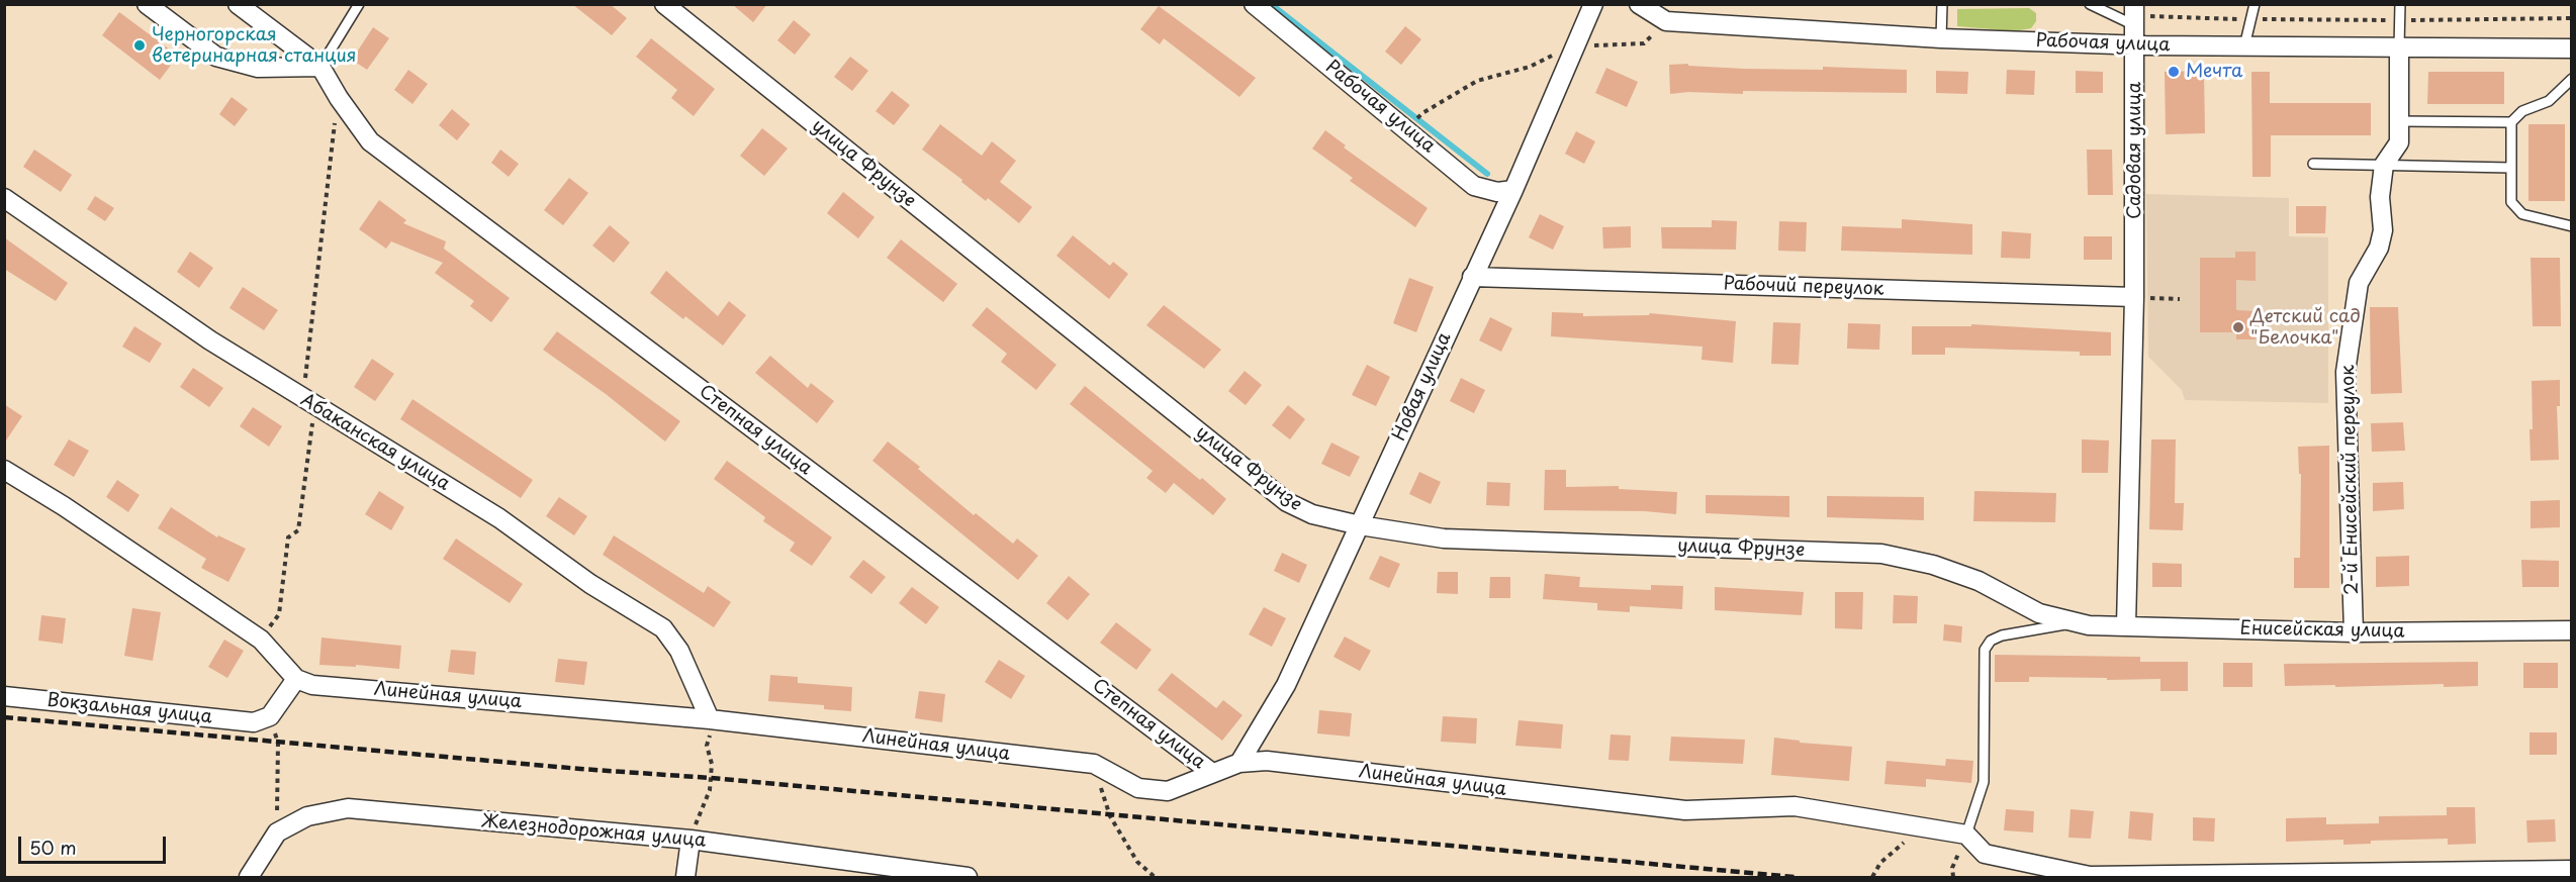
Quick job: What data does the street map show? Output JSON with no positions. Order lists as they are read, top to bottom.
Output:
{
  "streets": {
    "street": [
      "Рабочая улица",
      "Садовая улица",
      "улица Фрунзе",
      "Рабочий переулок",
      "Новая улица",
      "Степная улица",
      "Абаканская улица",
      "2-й Енисейский переулок",
      "Енисейская улица",
      "Линейная улица",
      "Вокзальная улица",
      "Железнодорожная улица"
    ]
  },
  "crossings": [
    ["Рабочая улица", "Садовая улица"],
    ["Рабочая улица", "Новая улица"],
    ["Рабочая улица", "2-й Енисейский переулок"],
    ["Садовая улица", "Рабочий переулок"],
    ["улица Фрунзе", "Новая улица"],
    ["улица Фрунзе", "Енисейская улица"],
    ["Рабочий переулок", "Новая улица"],
    ["Новая улица", "Линейная улица"],
    ["Степная улица", "Линейная улица"],
    ["Абаканская улица", "Линейная улица"],
    ["2-й Енисейский переулок", "Енисейская улица"]
  ],
  "places": ["Черногорская ветеринарная станция", "Мечта", "Детский сад \"Белочка\""],
  "scale_bar": "50 m"
}
